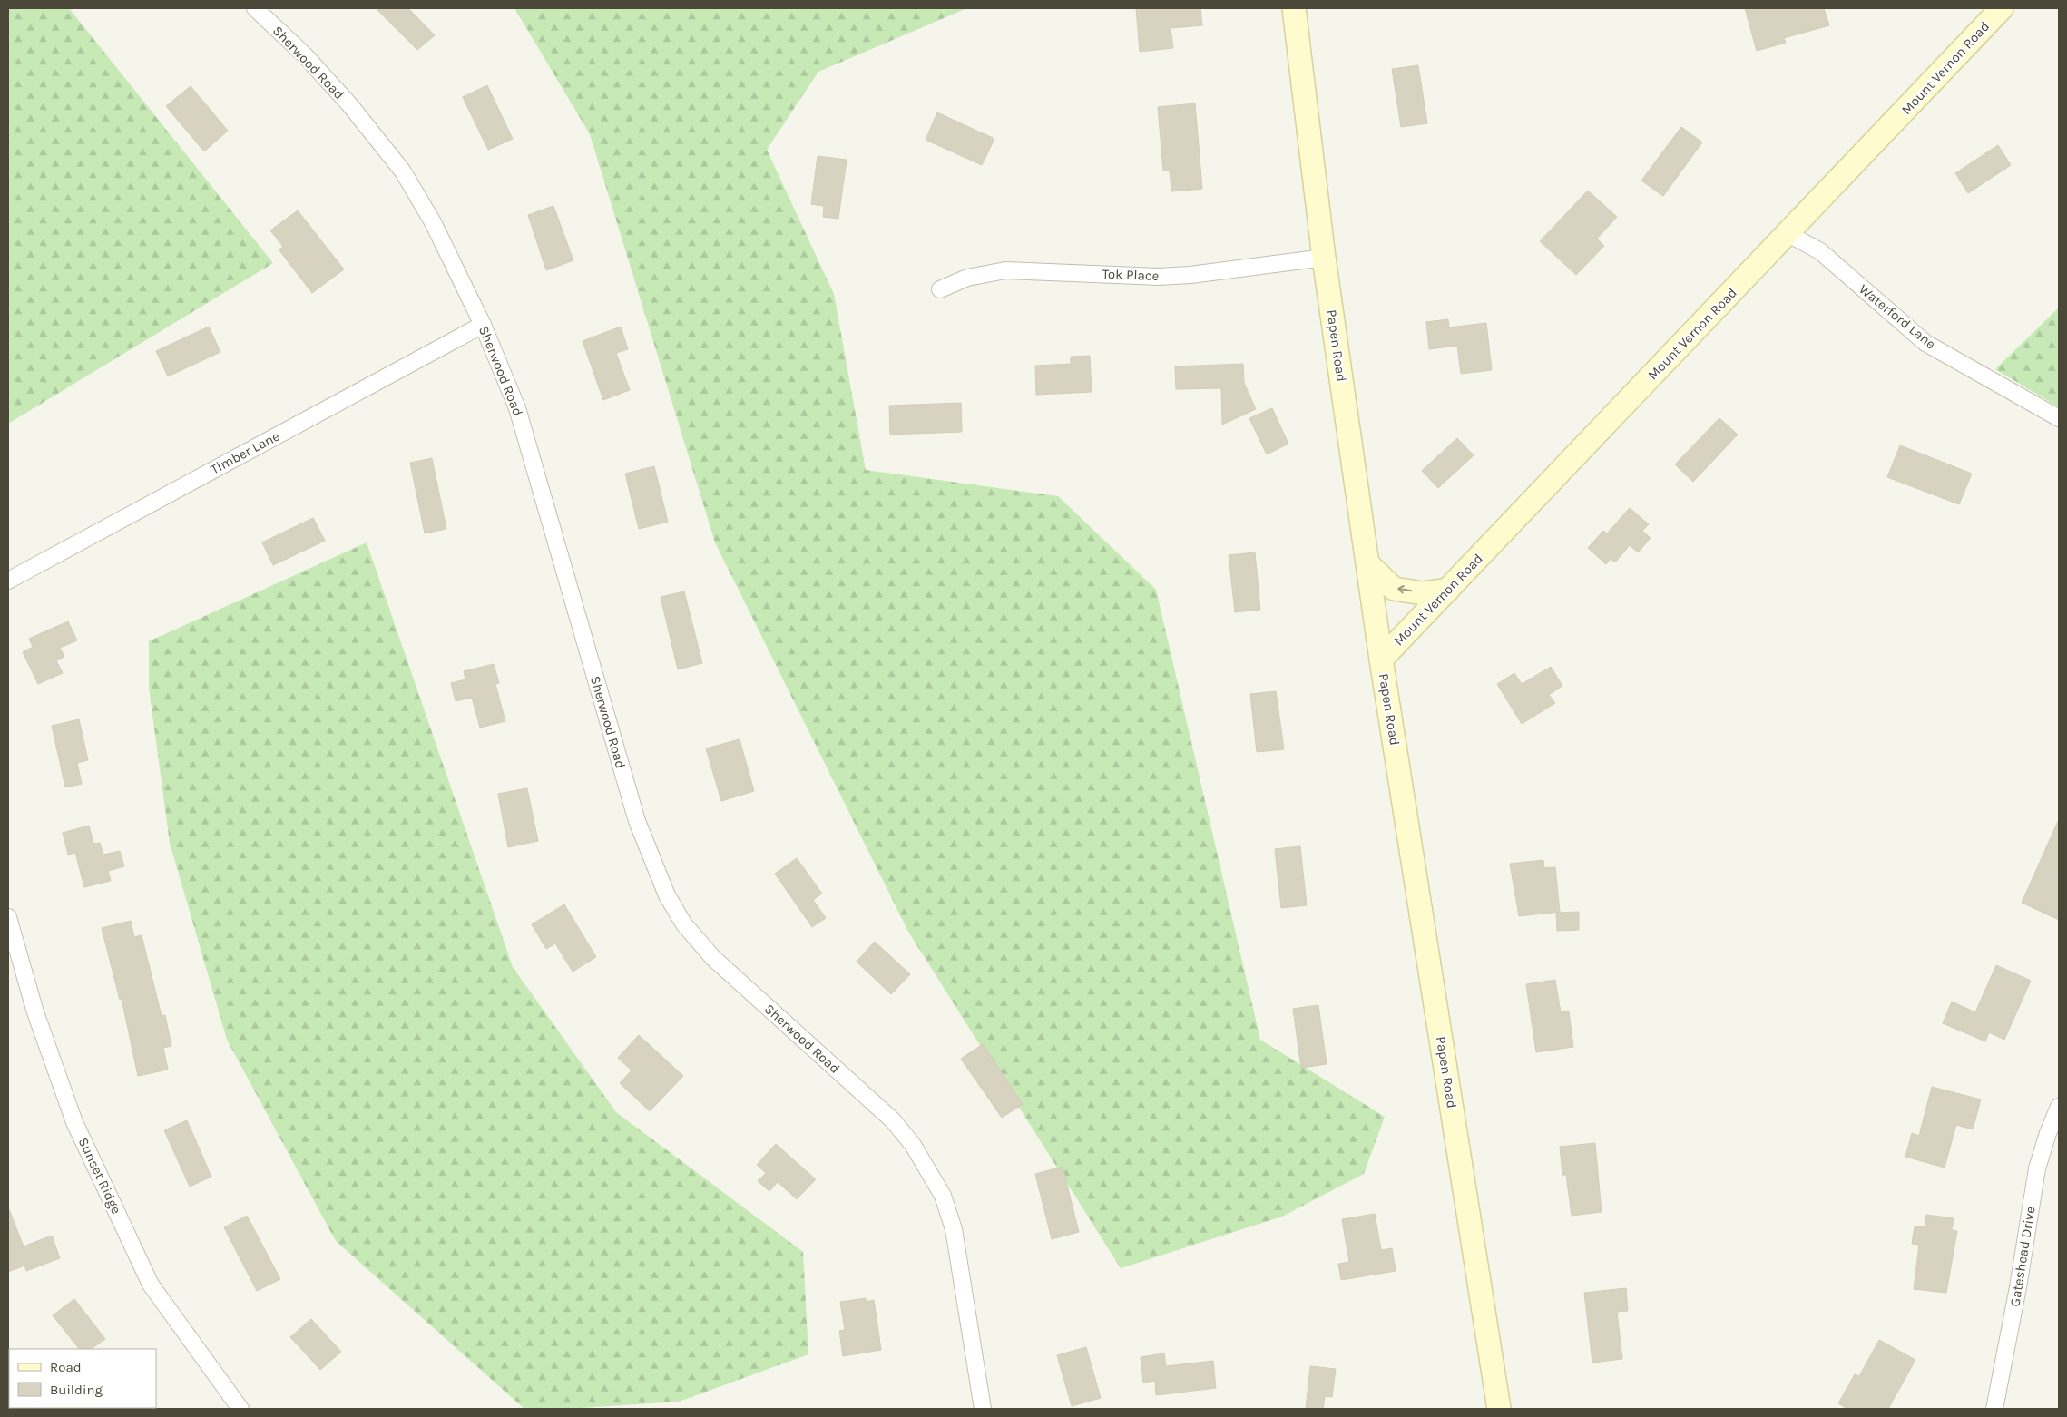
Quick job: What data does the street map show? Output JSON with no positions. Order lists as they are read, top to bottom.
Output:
{
  "streets": {
    "street": [
      "Sherwood Road",
      "Mount Vernon Road",
      "Tok Place",
      "Waterford Lane",
      "Papen Road",
      "Timber Lane",
      "Sunset Ridge",
      "Gateshead Drive"
    ]
  },
  "crossings": [
    ["Sherwood Road", "Timber Lane"],
    ["Mount Vernon Road", "Waterford Lane"],
    ["Mount Vernon Road", "Papen Road"],
    ["Tok Place", "Papen Road"]
  ],
  "legend": ["Road", "Building"]
}
